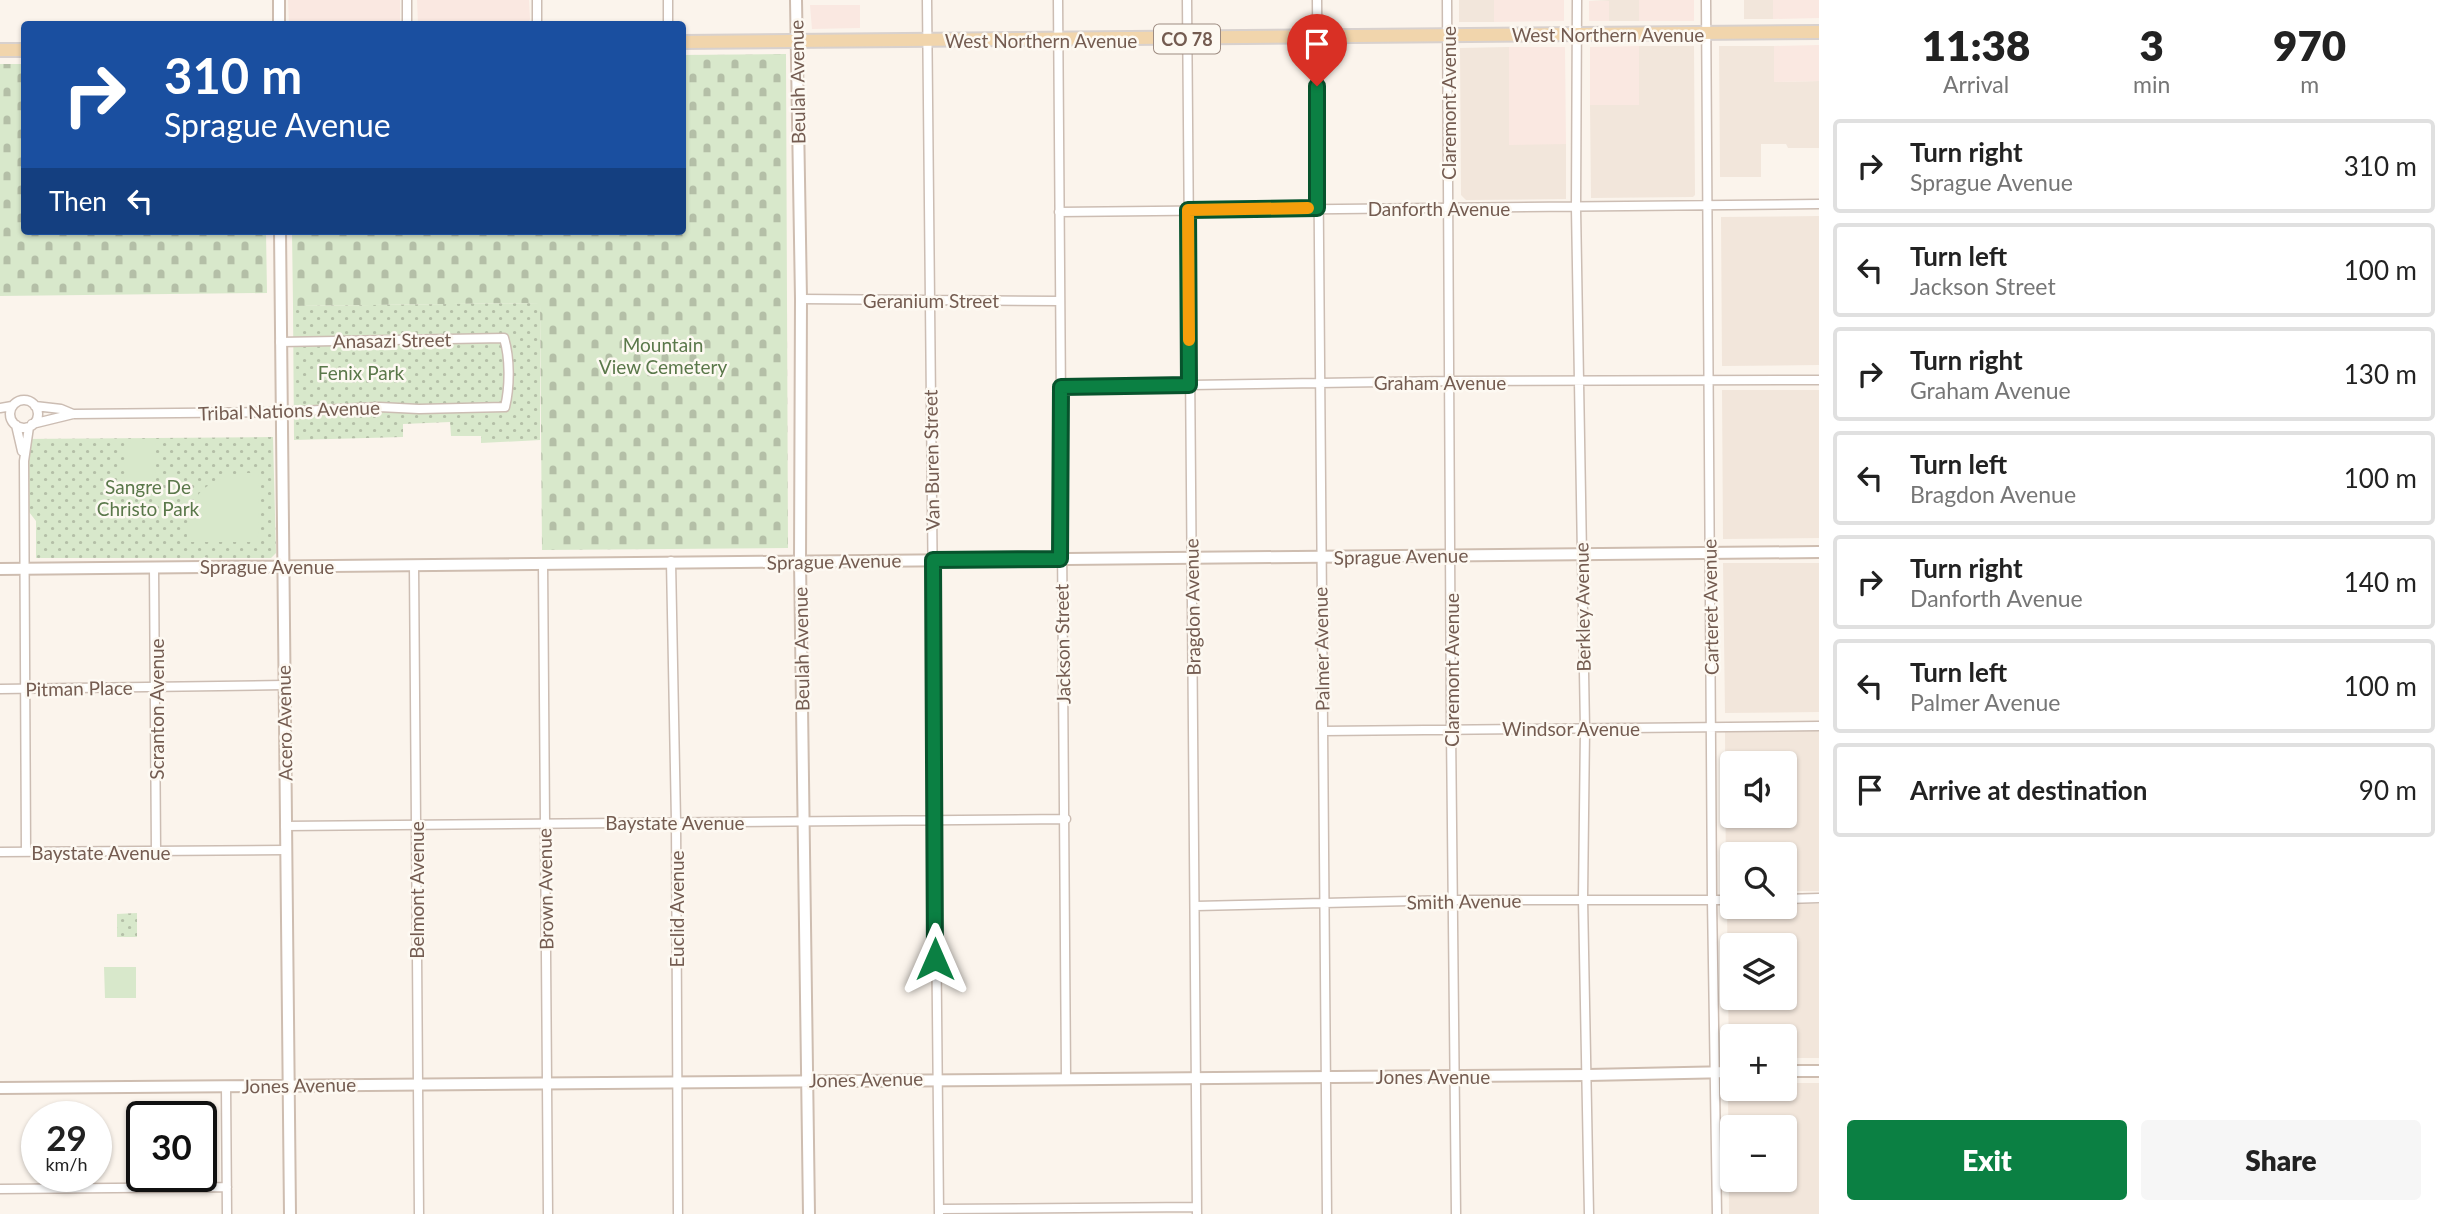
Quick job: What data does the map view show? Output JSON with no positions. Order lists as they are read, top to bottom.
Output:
{
  "streets": {
    "main road": ["West Northern Avenue", "CO 78"],
    "street": [
      "Beulah Avenue",
      "Claremont Avenue",
      "Danforth Avenue",
      "Geranium Street",
      "Anasazi Street",
      "Graham Avenue",
      "Tribal Nations Avenue",
      "Van Buren Street",
      "Sprague Avenue",
      "Bragdon Avenue",
      "Berkley Avenue",
      "Carteret Avenue",
      "Jackson Street",
      "Palmer Avenue",
      "Pitman Place",
      "Scranton Avenue",
      "Acero Avenue",
      "Windsor Avenue",
      "Baystate Avenue",
      "Brown Avenue",
      "Belmont Avenue",
      "Smith Avenue",
      "Euclid Avenue",
      "Jones Avenue"
    ]
  },
  "crossings": [
    ["West Northern Avenue", "Beulah Avenue"],
    ["West Northern Avenue", "Claremont Avenue"],
    ["West Northern Avenue", "Van Buren Street"],
    ["West Northern Avenue", "Bragdon Avenue"],
    ["West Northern Avenue", "Berkley Avenue"],
    ["West Northern Avenue", "Carteret Avenue"],
    ["West Northern Avenue", "Jackson Street"],
    ["West Northern Avenue", "Palmer Avenue"],
    ["Beulah Avenue", "Geranium Street"],
    ["Beulah Avenue", "Sprague Avenue"],
    ["Beulah Avenue", "Baystate Avenue"],
    ["Beulah Avenue", "Jones Avenue"],
    ["Claremont Avenue", "Danforth Avenue"],
    ["Claremont Avenue", "Graham Avenue"],
    ["Claremont Avenue", "Sprague Avenue"],
    ["Claremont Avenue", "Windsor Avenue"],
    ["Claremont Avenue", "Smith Avenue"],
    ["Claremont Avenue", "Jones Avenue"],
    ["Danforth Avenue", "Bragdon Avenue"],
    ["Danforth Avenue", "Berkley Avenue"],
    ["Danforth Avenue", "Carteret Avenue"],
    ["Danforth Avenue", "Jackson Street"],
    ["Danforth Avenue", "Palmer Avenue"],
    ["Geranium Street", "Van Buren Street"],
    ["Geranium Street", "Jackson Street"],
    ["Anasazi Street", "Tribal Nations Avenue"],
    ["Anasazi Street", "Acero Avenue"],
    ["Graham Avenue", "Bragdon Avenue"],
    ["Graham Avenue", "Berkley Avenue"],
    ["Graham Avenue", "Carteret Avenue"],
    ["Graham Avenue", "Jackson Street"],
    ["Graham Avenue", "Palmer Avenue"],
    ["Tribal Nations Avenue", "Acero Avenue"],
    ["Van Buren Street", "Sprague Avenue"],
    ["Van Buren Street", "Baystate Avenue"],
    ["Van Buren Street", "Jones Avenue"],
    ["Sprague Avenue", "Bragdon Avenue"],
    ["Sprague Avenue", "Berkley Avenue"],
    ["Sprague Avenue", "Carteret Avenue"],
    ["Sprague Avenue", "Jackson Street"],
    ["Sprague Avenue", "Palmer Avenue"],
    ["Sprague Avenue", "Scranton Avenue"],
    ["Sprague Avenue", "Acero Avenue"],
    ["Sprague Avenue", "Brown Avenue"],
    ["Sprague Avenue", "Belmont Avenue"],
    ["Sprague Avenue", "Euclid Avenue"],
    ["Bragdon Avenue", "Smith Avenue"],
    ["Bragdon Avenue", "Jones Avenue"],
    ["Berkley Avenue", "Windsor Avenue"],
    ["Berkley Avenue", "Smith Avenue"],
    ["Berkley Avenue", "Jones Avenue"],
    ["Carteret Avenue", "Windsor Avenue"],
    ["Carteret Avenue", "Smith Avenue"],
    ["Carteret Avenue", "Jones Avenue"],
    ["Jackson Street", "Baystate Avenue"],
    ["Jackson Street", "Jones Avenue"],
    ["Palmer Avenue", "Windsor Avenue"],
    ["Palmer Avenue", "Smith Avenue"],
    ["Palmer Avenue", "Jones Avenue"],
    ["Pitman Place", "Scranton Avenue"],
    ["Pitman Place", "Acero Avenue"],
    ["Scranton Avenue", "Baystate Avenue"],
    ["Acero Avenue", "Baystate Avenue"],
    ["Acero Avenue", "Jones Avenue"],
    ["Baystate Avenue", "Brown Avenue"],
    ["Baystate Avenue", "Belmont Avenue"],
    ["Baystate Avenue", "Euclid Avenue"],
    ["Brown Avenue", "Jones Avenue"],
    ["Belmont Avenue", "Jones Avenue"],
    ["Euclid Avenue", "Jones Avenue"]
  ],
  "parks": ["Mountain View Cemetery", "Fenix Park", "Sangre De Christo Park"],
  "page": {
    "eta": [
      "11:38",
      "Arrival",
      "3",
      "min",
      "970",
      "m"
    ],
    "turn": ["310 m", "Sprague Avenue"],
    "list": [
      {
        "name": "Turn right",
        "note": "Sprague Avenue",
        "value": "310 m"
      },
      {
        "name": "Turn left",
        "note": "Jackson Street",
        "value": "100 m"
      },
      {
        "name": "Turn right",
        "note": "Graham Avenue",
        "value": "130 m"
      },
      {
        "name": "Turn left",
        "note": "Bragdon Avenue",
        "value": "100 m"
      },
      {
        "name": "Turn right",
        "note": "Danforth Avenue",
        "value": "140 m"
      },
      {
        "name": "Turn left",
        "note": "Palmer Avenue",
        "value": "100 m"
      },
      {
        "name": "Arrive at destination",
        "value": "90 m"
      }
    ],
    "then": "Then",
    "map_buttons": ["+", "−"],
    "speed": "29 km/h",
    "limit": "30",
    "buttons": ["Exit", "Share"]
  }
}
